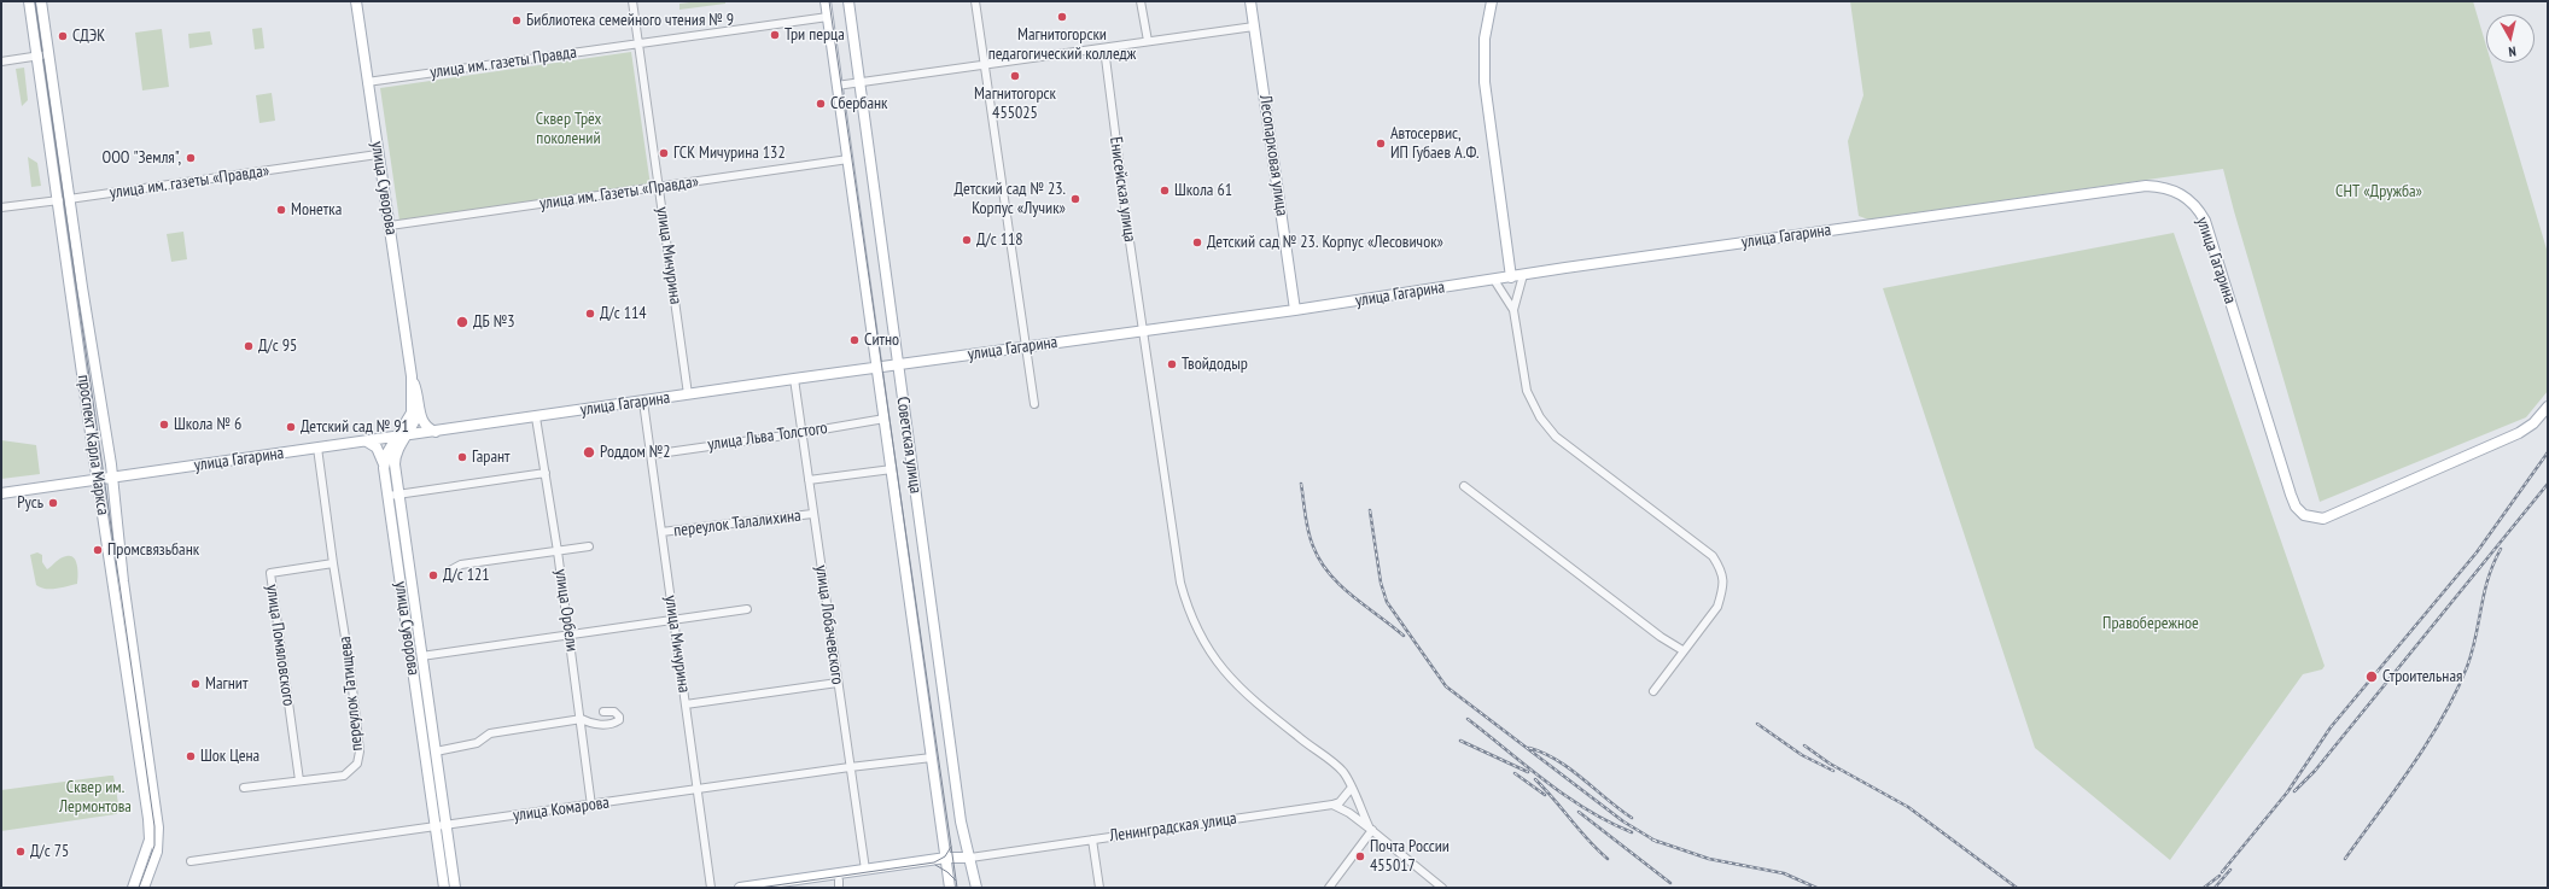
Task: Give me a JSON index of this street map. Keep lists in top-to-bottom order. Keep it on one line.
{"streets":{"main road":["Лесопарковая улица","улица Суворова","улица Гагарина","проспект Карла Маркса","Советская улица","Ленинградская улица"],"street":["улица им. газеты Правда","улица им. газеты «Правда»","Енисейская улица","улица им. Газеты «Правда»","улица Мичурина","улица Льва Толстого","переулок Талалихина","улица Орбели","улица Лобачевского","улица Помяловского","переулок Татищева","улица Комарова"]},"crossings":[["улица им. газеты Правда","улица Суворова"],["улица им. газеты Правда","улица Мичурина"],["Лесопарковая улица","улица Гагарина"],["улица им. газеты «Правда»","улица Суворова"],["улица им. газеты «Правда»","проспект Карла Маркса"],["улица Суворова","улица им. Газеты «Правда»"],["улица Суворова","улица Гагарина"],["улица Суворова","улица Комарова"],["Енисейская улица","улица Гагарина"],["улица им. Газеты «Правда»","улица Мичурина"],["улица им. Газеты «Правда»","Советская улица"],["улица Гагарина","улица Мичурина"],["улица Гагарина","проспект Карла Маркса"],["улица Гагарина","Советская улица"],["улица Гагарина","улица Орбели"],["улица Гагарина","улица Лобачевского"],["улица Мичурина","улица Льва Толстого"],["улица Мичурина","переулок Талалихина"],["улица Мичурина","улица Комарова"],["улица Льва Толстого","Советская улица"],["улица Льва Толстого","улица Лобачевского"],["Советская улица","улица Комарова"],["Советская улица","Ленинградская улица"],["переулок Талалихина","улица Лобачевского"],["улица Орбели","улица Комарова"],["улица Лобачевского","улица Комарова"],["улица Лобачевского","Ленинградская улица"],["улица Помяловского","переулок Татищева"]],"parks":["Сквер Трёх поколений","СНТ «Дружба»","Правобережное","Сквер им. Лермонтова"],"places":["Магнитогорски педагогический колледж","Библиотека семейного чтения № 9","Три перца","СДЭК","Магнитогорск 455025","Сбербанк","Автосервис, ИП Губаев А.Ф.","ГСК Мичурина 132","ООО \"Земля\",","Школа 61","Детский сад № 23. Корпус «Лучик»","Монетка","Д/с 118","Детский сад № 23. Корпус «Лесовичок»","Д/с 114","ДБ №3","Ситно","Д/с 95","Твойдодыр","Школа № 6","Детский сад № 91","Роддом №2","Гарант","Русь","Промсвязьбанк","Д/с 121","Строительная","Магнит","Шок Цена","Д/с 75","Почта России 455017"],"north":"bottom"}
